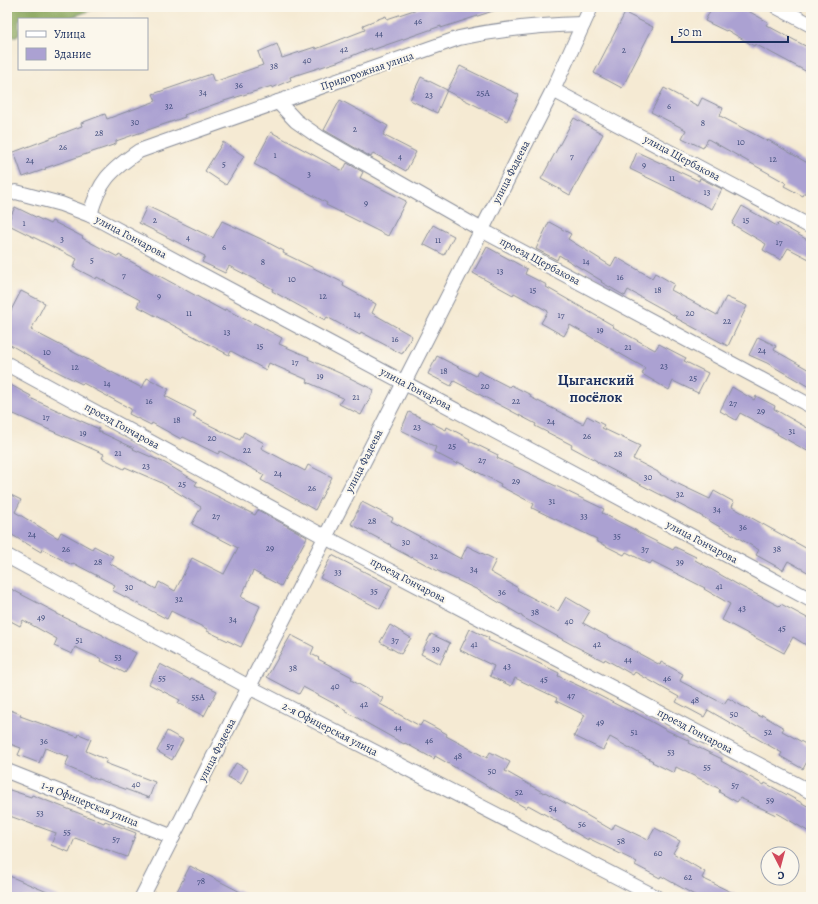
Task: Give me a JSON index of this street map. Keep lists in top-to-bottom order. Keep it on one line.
{"streets":{"street":["Придорожная улица","улица Щербакова","улица Фадеева","улица Гончарова","проезд Щербакова","проезд Гончарова","2-я Офицерская улица","1-я Офицерская улица"]},"crossings":[["Придорожная улица","улица Фадеева"],["Придорожная улица","улица Гончарова"],["Придорожная улица","проезд Щербакова"],["улица Щербакова","улица Фадеева"],["улица Фадеева","улица Гончарова"],["улица Фадеева","проезд Щербакова"],["улица Фадеева","проезд Гончарова"],["улица Фадеева","2-я Офицерская улица"],["улица Фадеева","1-я Офицерская улица"]],"districts":["Цыганский посёлок"],"house_numbers":["46","44","42","2","40","38","36","34","25А","23","32","6","30","8","2","28","10","26","1","4","7","12","24","5","9","3","11","13","9","2","15","1","4","3","11","17","6","5","14","8","13","7","16","10","15","18","9","12","11","20","14","17","22","19","13","16","15","21","24","10","17","23","12","18","19","25","14","20","21","16","22","27","29","17","18","24","23","31","19","26","20","25","22","21","28","27","23","24","30","29","25","26","32","31","34","27","33","28","36","24","35","30","29","26","37","38","32","28","39","34","33","41","30","35","36","32","43","38","49","34","40","45","51","37","41","42","39","53","44","43","38","55","46","45","40","47","55А","48","42","50","49","44","51","52","46","36","57","53","48","55","50","40","57","52","59","54","53","56","55","57","58","60","62","78"],"legend":["Улица","Здание"],"scale_bar":"50 m","north":"bottom"}
